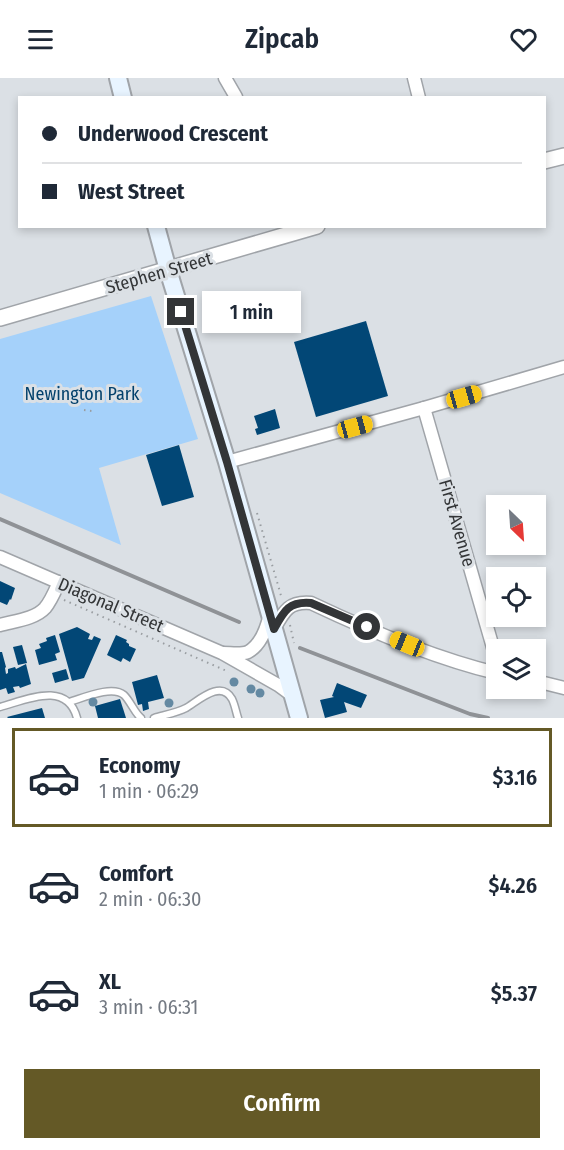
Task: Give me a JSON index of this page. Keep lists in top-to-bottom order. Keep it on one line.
{"streets":{"street":["Stephen Street","First Avenue","Diagonal Street"]},"parks":["Newington Park"],"north":"bottom right","page":{"header":"Zipcab","banner":["Underwood Crescent","West Street"],"bubble":"1 min","list":[{"name":"Economy","note":"1 min · 06:29","value":"$3.16"},{"name":"Comfort","note":"2 min · 06:30","value":"$4.26"},{"name":"XL","note":"3 min · 06:31","value":"$5.37"}],"buttons":"Confirm"}}
